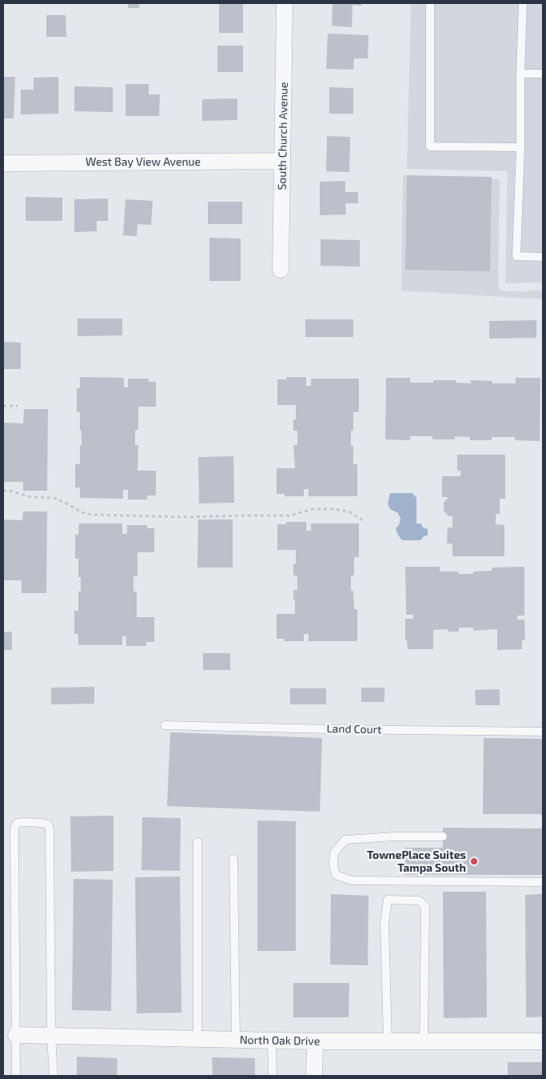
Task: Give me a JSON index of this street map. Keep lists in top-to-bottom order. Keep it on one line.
{"streets":{"street":["South Church Avenue","West Bay View Avenue","North Oak Drive"],"lane":["Land Court"]},"crossings":[["South Church Avenue","West Bay View Avenue"]],"places":["TownePlace Suites Tampa South"]}
